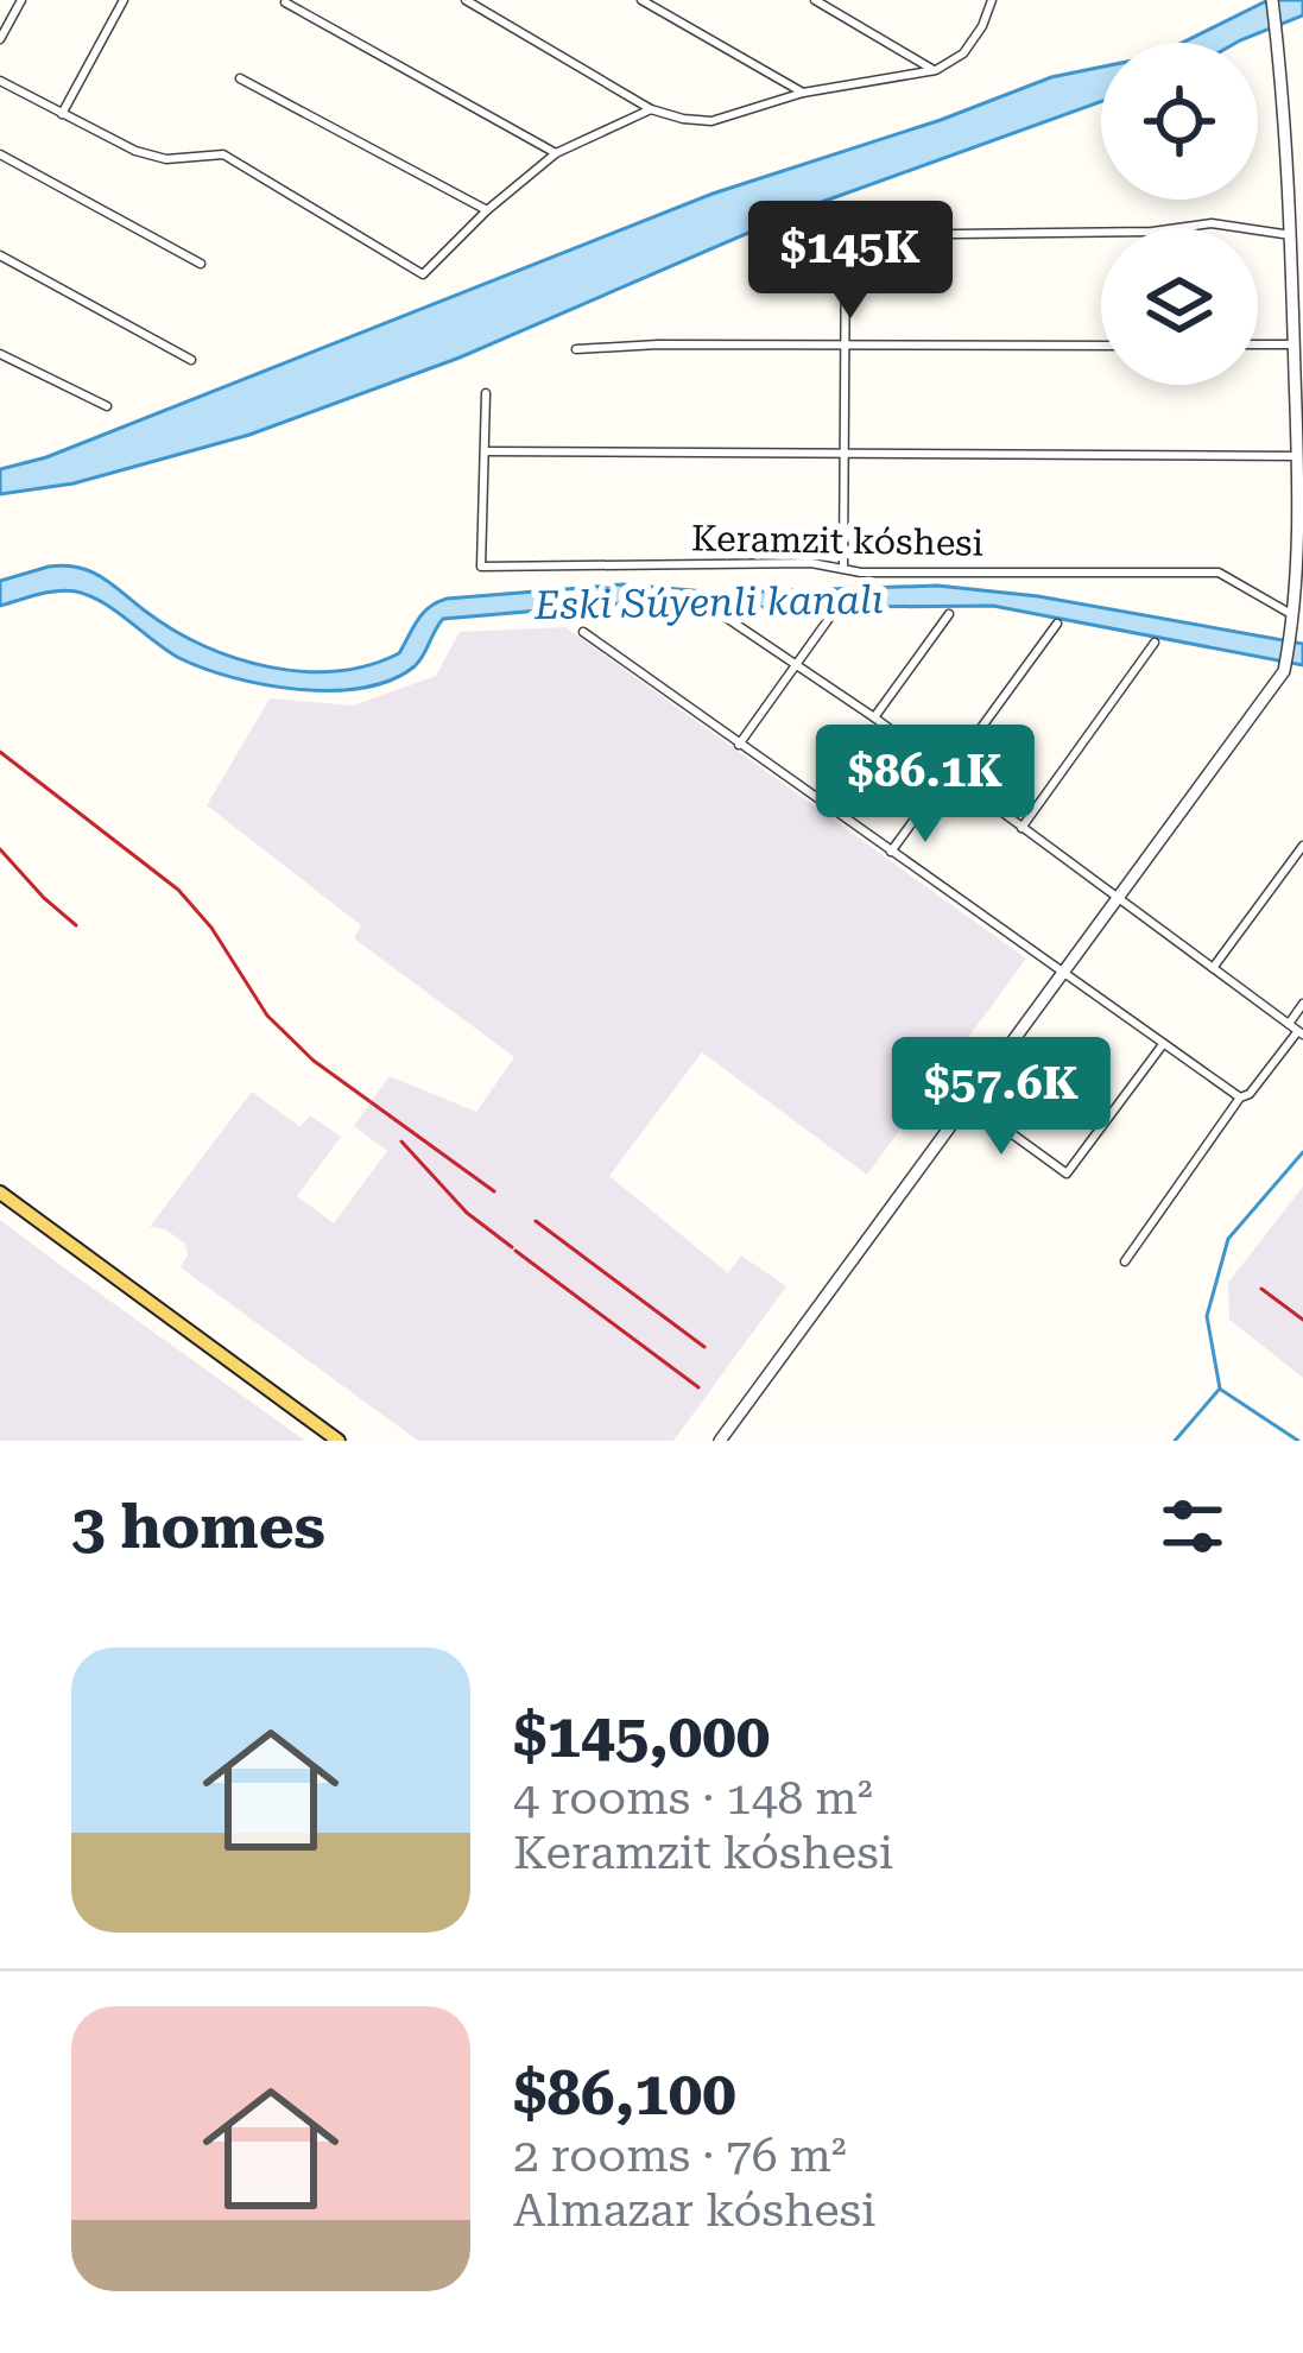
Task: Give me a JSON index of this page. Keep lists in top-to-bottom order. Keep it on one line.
{"streets":{"street":["Keramzit kóshesi"]},"water":["Eski Súyenli kanalı"],"page":{"price":["$145K","$86.1K","$57.6K"],"heading":"3 homes","list":[{"name":"$145,000","note":"4 rooms · 148 m² · Keramzit kóshesi"},{"name":"$86,100","note":"2 rooms · 76 m² · Almazar kóshesi"}]}}
